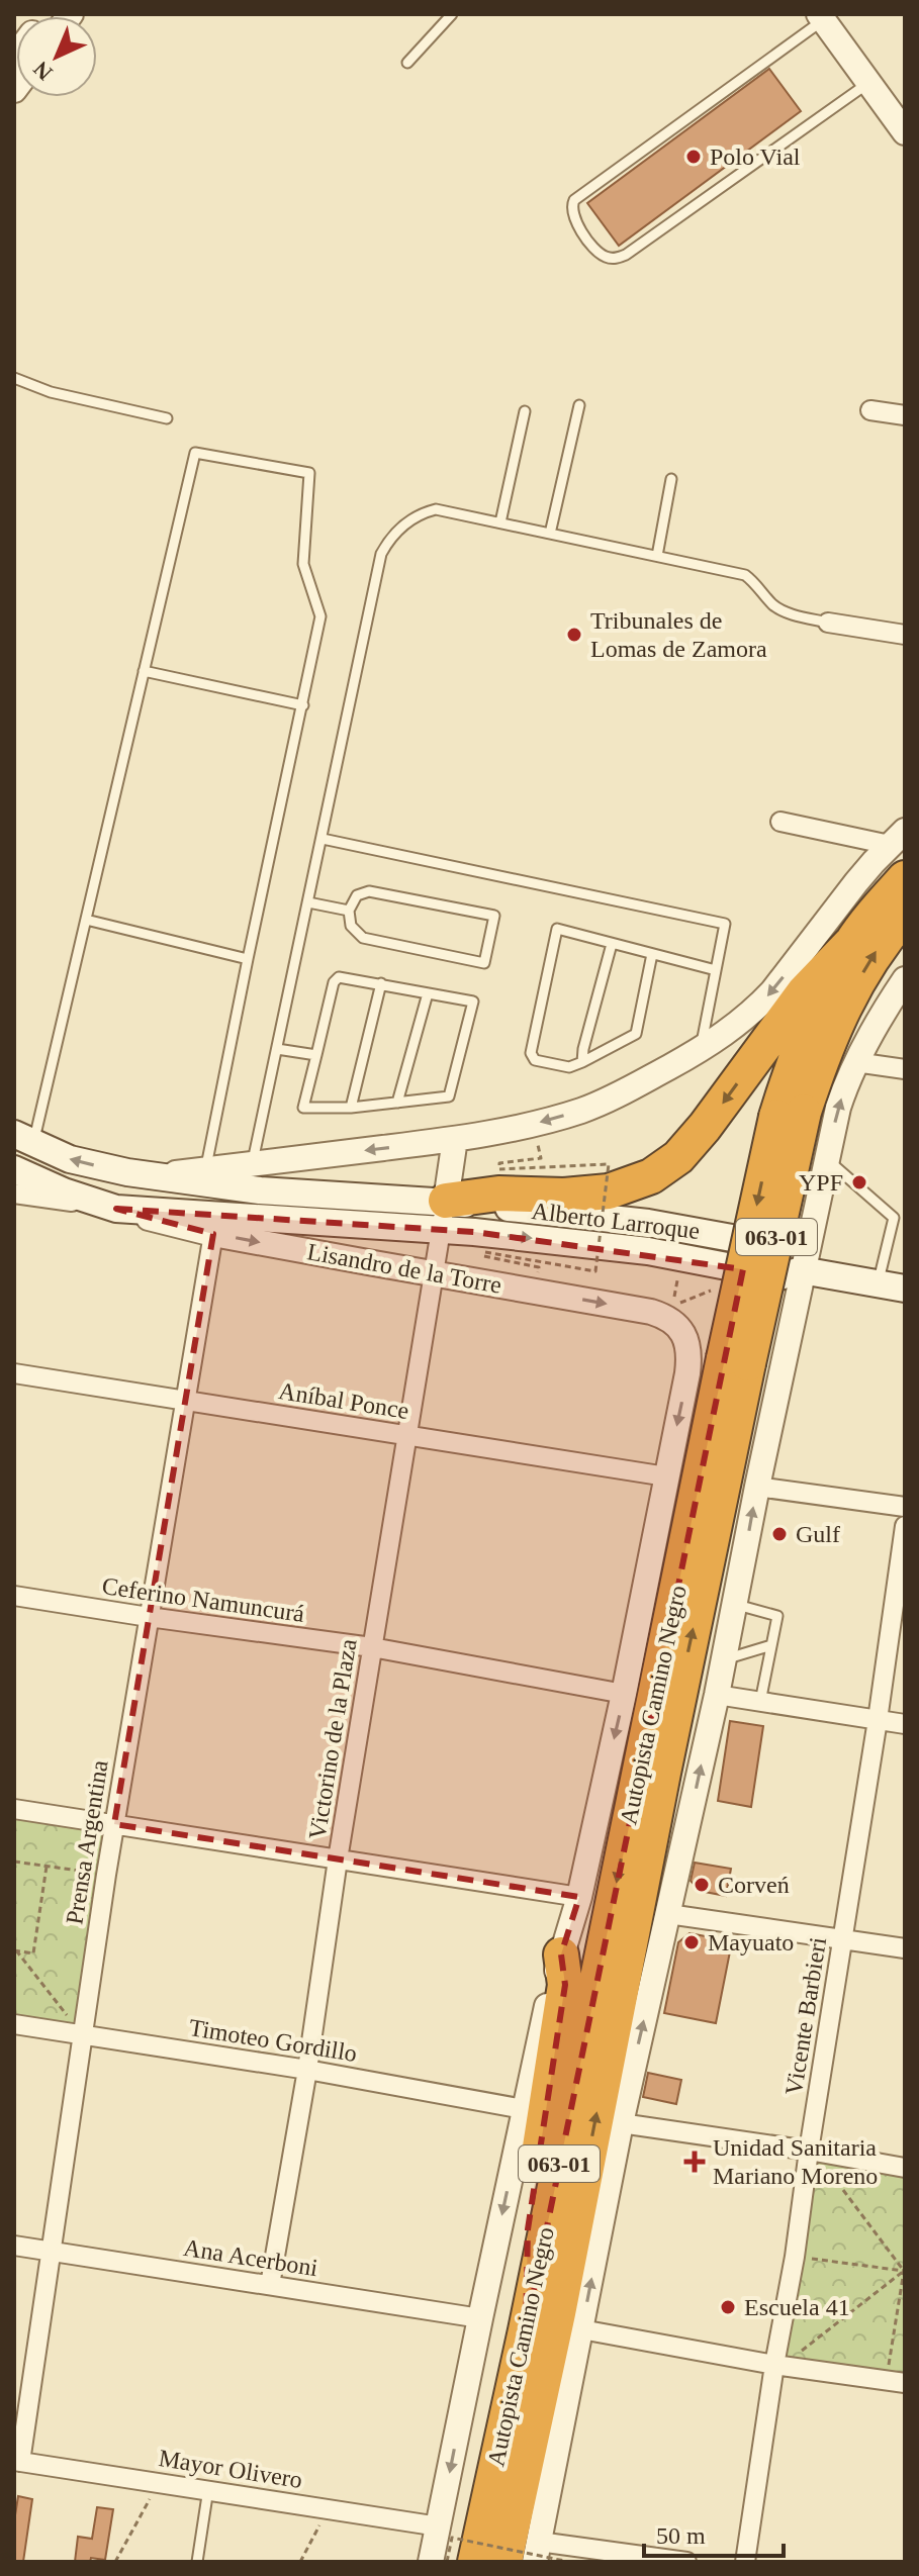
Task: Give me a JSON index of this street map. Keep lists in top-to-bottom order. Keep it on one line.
{"streets":{"highway":["063-01","Autopista Camino Negro"],"main road":["Alberto Larroque"],"street":["Lisandro de la Torre","Aníbal Ponce","Ceferino Namuncurá","Victorino de la Plaza","Prensa Argentina","Vicente Barbieri","Timoteo Gordillo","Ana Acerboni","Mayor Olivero"]},"crossings":[["Alberto Larroque","Lisandro de la Torre"],["Alberto Larroque","Victorino de la Plaza"],["Lisandro de la Torre","Aníbal Ponce"],["Lisandro de la Torre","Victorino de la Plaza"],["Lisandro de la Torre","Prensa Argentina"],["Aníbal Ponce","Victorino de la Plaza"],["Aníbal Ponce","Prensa Argentina"],["Ceferino Namuncurá","Victorino de la Plaza"],["Ceferino Namuncurá","Prensa Argentina"],["Victorino de la Plaza","Timoteo Gordillo"],["Victorino de la Plaza","Ana Acerboni"],["Prensa Argentina","Timoteo Gordillo"],["Prensa Argentina","Ana Acerboni"],["Prensa Argentina","Mayor Olivero"]],"one_way":["Lisandro de la Torre"],"places":{"other":["Polo Vial","Tribunales de Lomas de Zamora","YPF","Gulf","Corveń","Mayuato","Escuela 41"],"health":["Unidad Sanitaria Mariano Moreno"]},"scale_bar":"50 m","north":"bottom left"}
